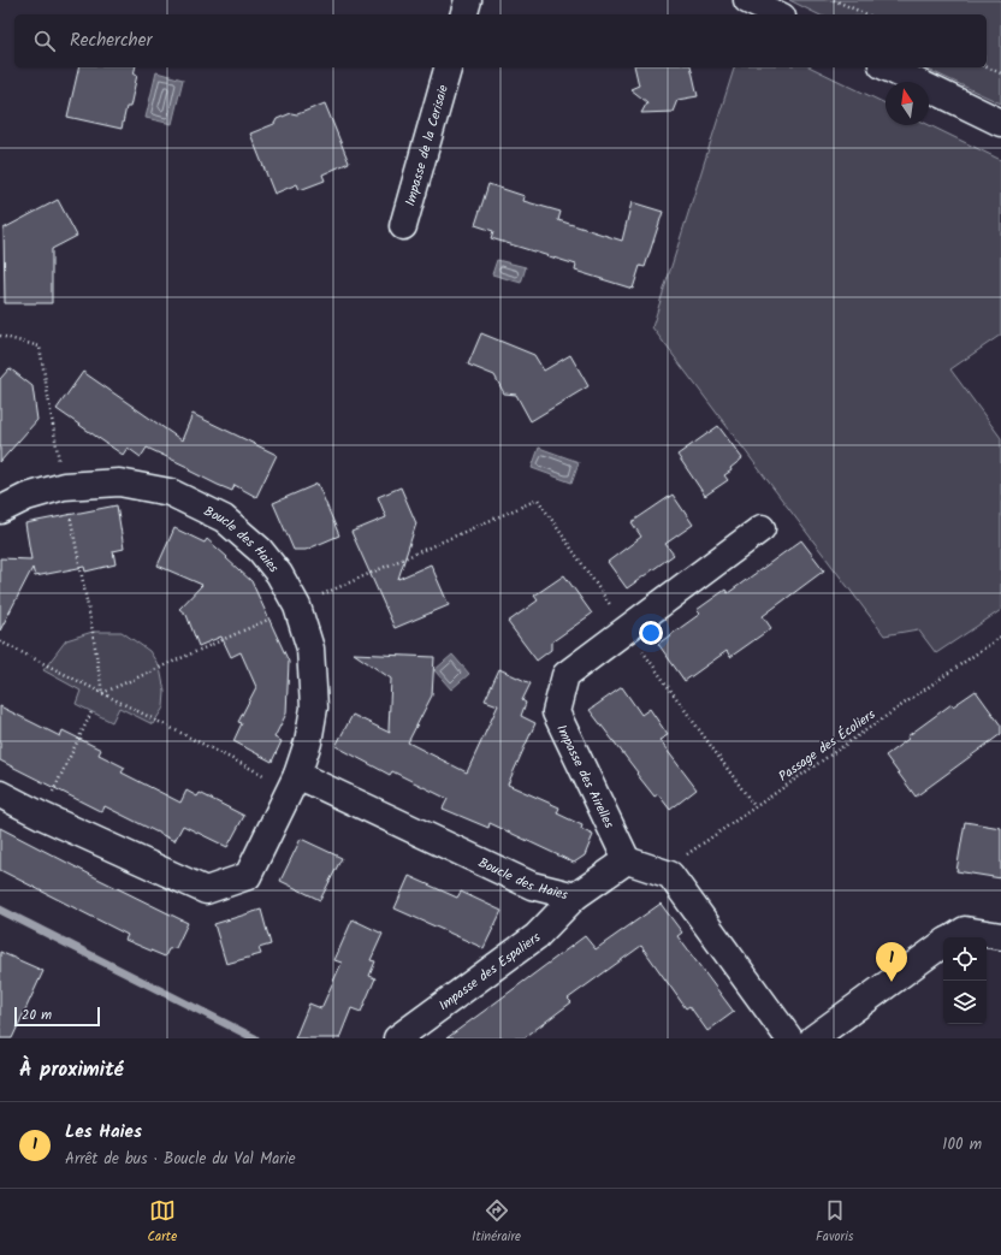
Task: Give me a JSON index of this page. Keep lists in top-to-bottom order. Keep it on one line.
{"streets":{"street":["Impasse de la Cerisaie","Boucle des Haies","Impasse des Airelles","Impasse des Espaliers"],"path":["Passage des Écoliers"]},"crossings":[["Boucle des Haies","Impasse des Airelles"],["Boucle des Haies","Impasse des Espaliers"]],"scale_bar":"20 m","north":"top","page":{"search":"Rechercher","pins":"1","scale":"20 m","heading":"À proximité","list":[{"mark":"1","name":"Les Haies","note":"Arrêt de bus · Boucle du Val Marie","value":"100 m"}],"nav":["Carte","Itinéraire","Favoris"]}}
